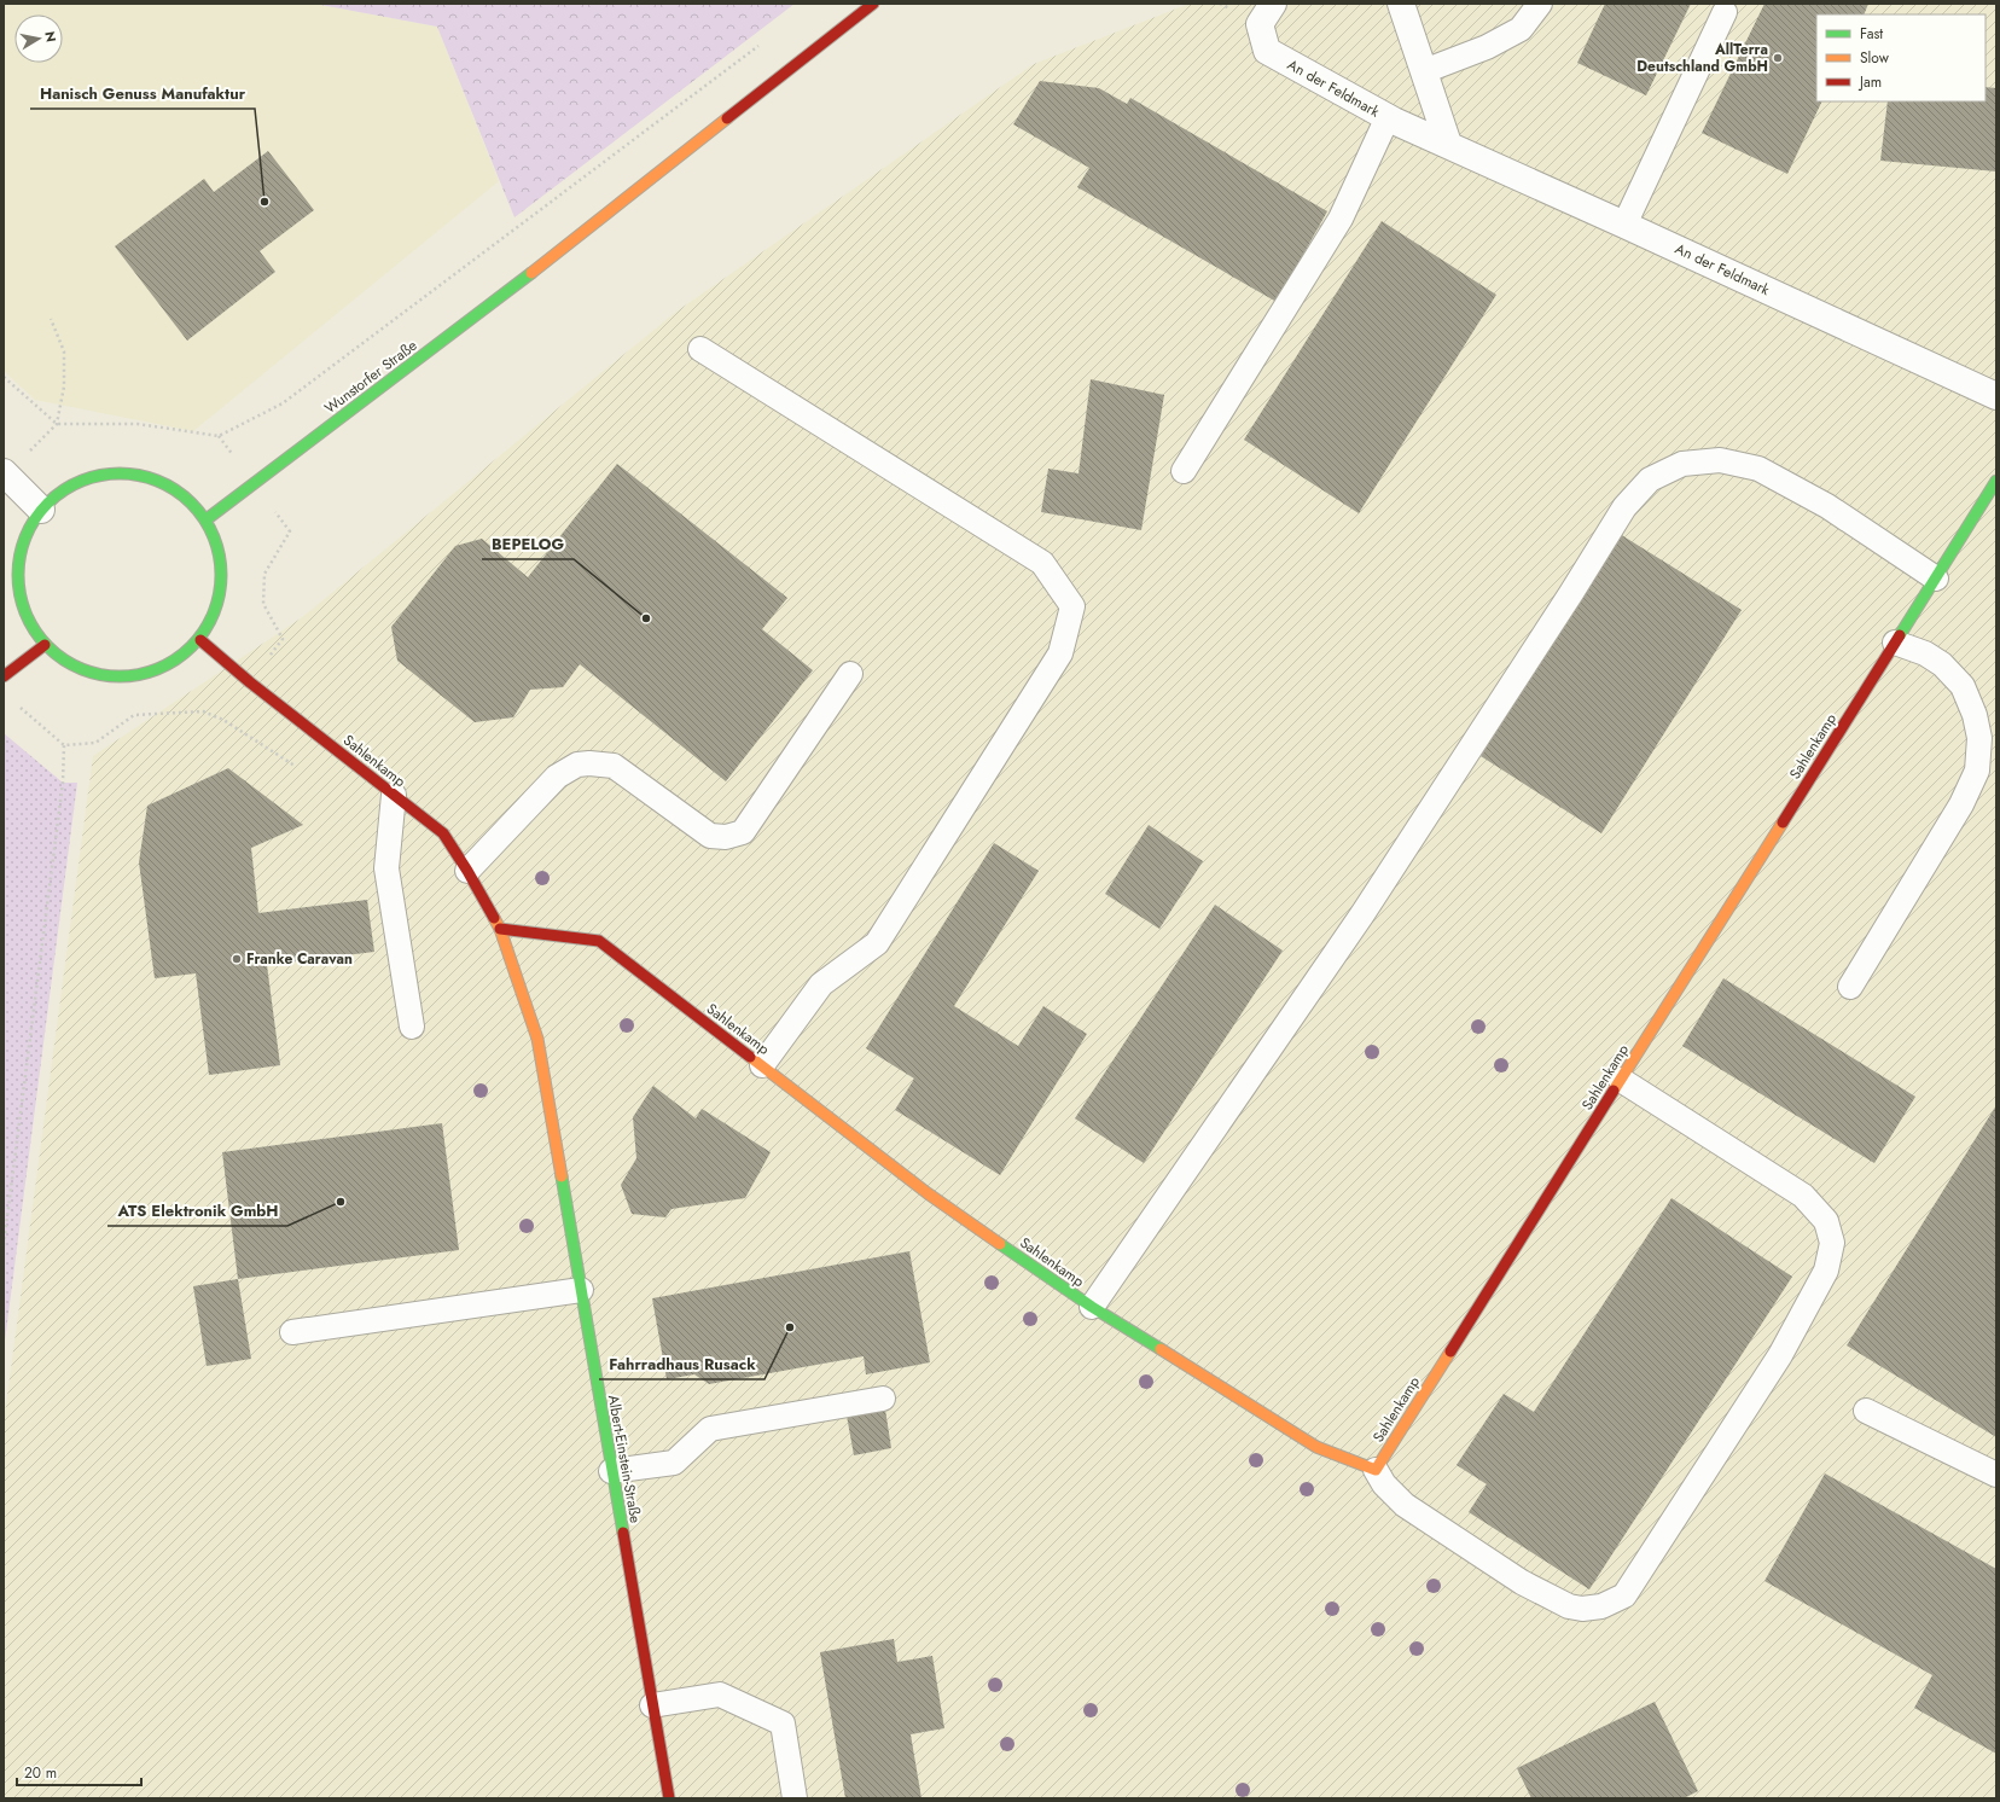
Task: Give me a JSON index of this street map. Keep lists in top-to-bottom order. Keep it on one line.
{"streets":{"street":["An der Feldmark","Wunstorfer Straße","Sahlenkamp","Albert-Einstein-Straße"]},"crossings":[["Sahlenkamp","Albert-Einstein-Straße"]],"places":["AllTerra Deutschland GmbH","Hanisch Genuss Manufaktur","BEPELOG","Franke Caravan","ATS Elektronik GmbH","Fahrradhaus Rusack"],"legend":["Fast","Slow","Jam"],"scale_bar":"20 m","north":"right"}
